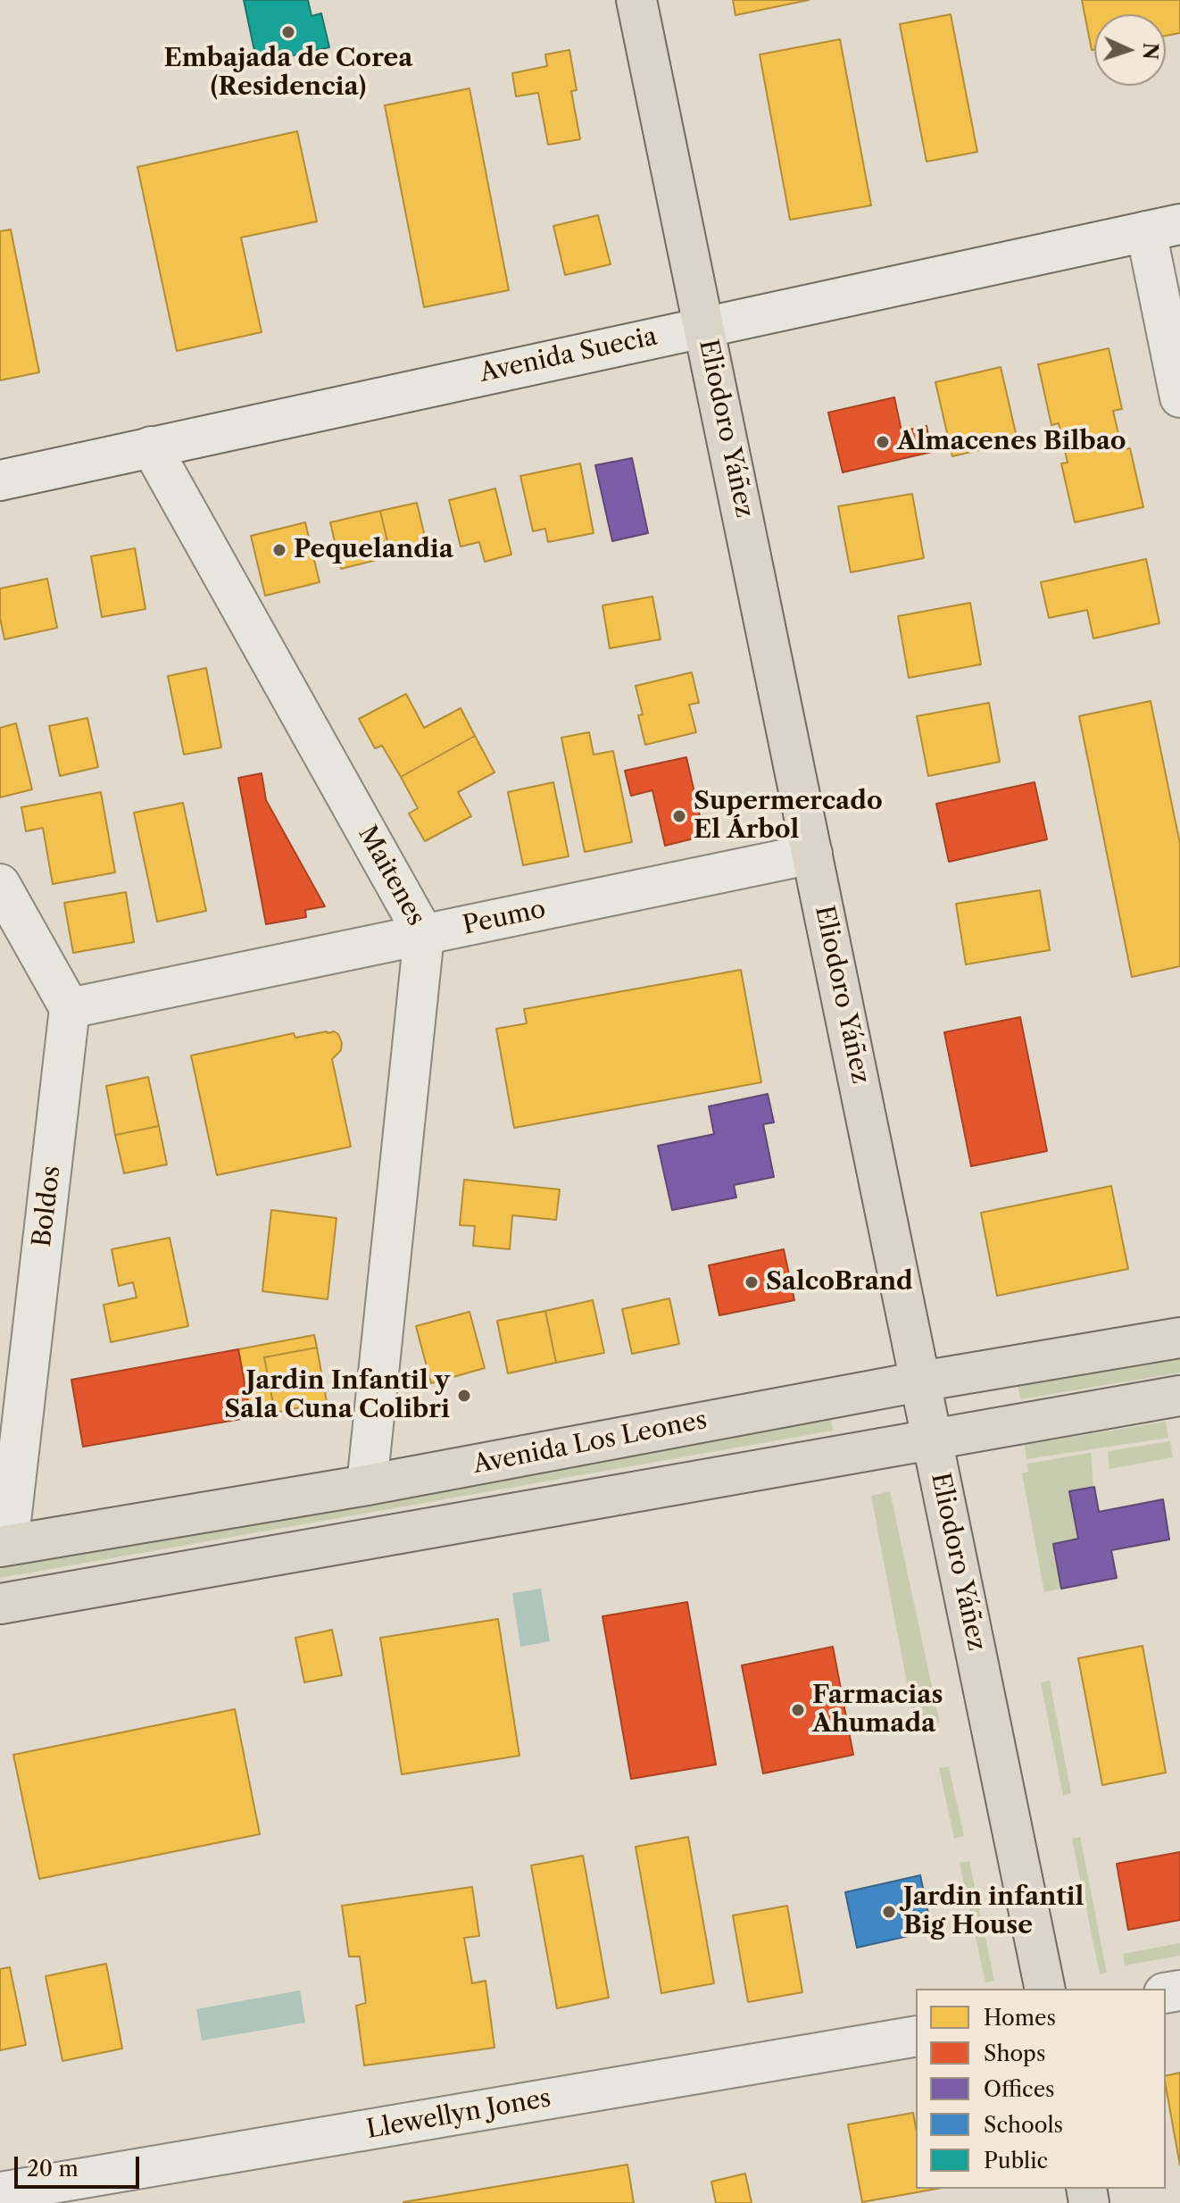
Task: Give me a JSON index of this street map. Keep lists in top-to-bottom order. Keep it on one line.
{"streets":{"main road":["Eliodoro Yáñez","Avenida Los Leones"],"street":["Avenida Suecia","Maitenes","Peumo","Boldos","Llewellyn Jones"]},"crossings":[["Avenida Suecia","Eliodoro Yáñez"],["Avenida Suecia","Maitenes"],["Eliodoro Yáñez","Peumo"],["Eliodoro Yáñez","Avenida Los Leones"],["Maitenes","Peumo"],["Maitenes","Avenida Los Leones"],["Peumo","Boldos"],["Boldos","Avenida Los Leones"]],"places":["Embajada de Corea (Residencia)","Almacenes Bilbao","Pequelandia","Supermercado El Árbol","SalcoBrand","Jardin Infantil y Sala Cuna Colibri","Farmacias Ahumada","Jardin infantil Big House"],"legend":["Homes","Shops","Offices","Schools","Public"],"scale_bar":"20 m","north":"right"}
